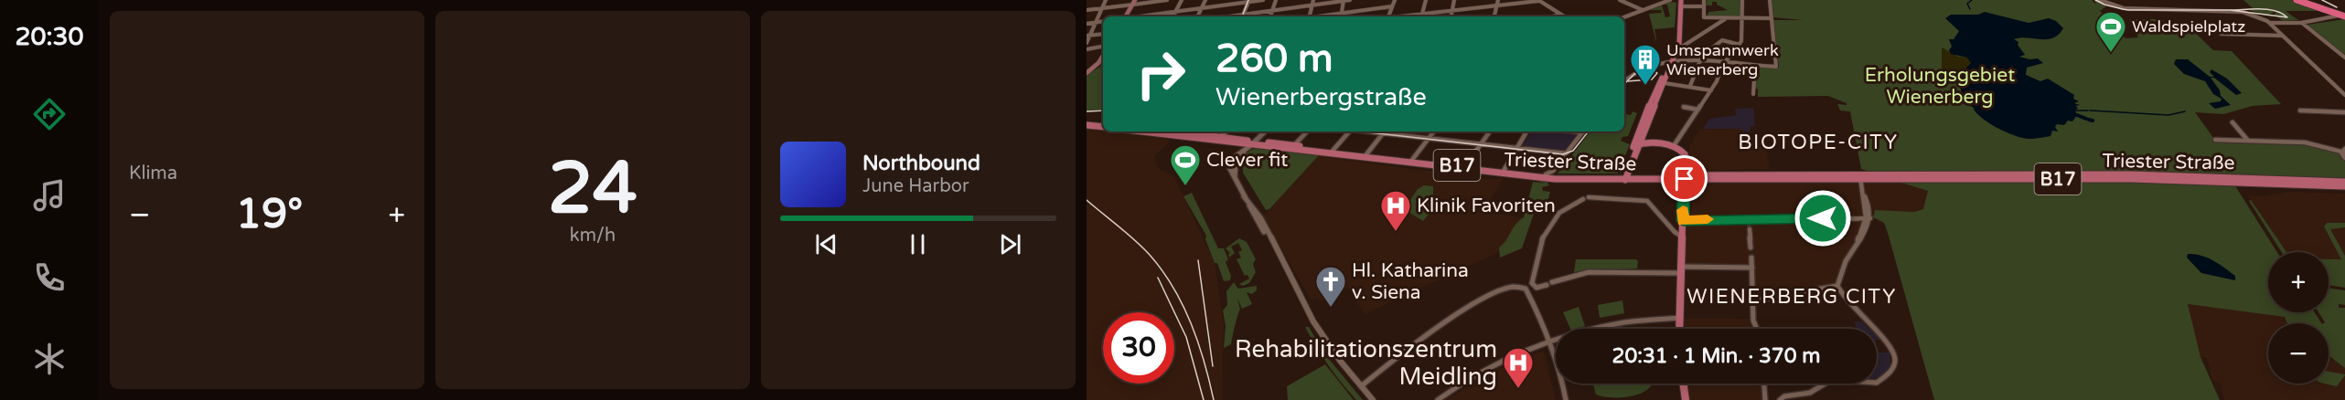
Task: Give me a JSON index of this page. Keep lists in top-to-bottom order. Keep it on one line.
{"streets":{"main road":["Triester Straße","B17"]},"districts":["BIOTOPE-CITY","WIENERBERG CITY"],"parks":["Erholungsgebiet Wienerberg"],"places":{"sports":["Waldspielplatz","Clever fit"],"building":["Umspannwerk Wienerberg"],"hospital":["Klinik Favoriten","Rehabilitationszentrum Meidling"],"church":["Hl. Katharina v. Siena"]},"page":{"tabs":"20:30","tile":["Klima",["24","km/h"]],"turn":["260 m","Wienerbergstraße"],"song":["Northbound","June Harbor"],"heat":["−","19°","+"],"map_buttons":["+","−"],"limit":"30","trip":"20:31 · 1 Min. · 370 m"}}
